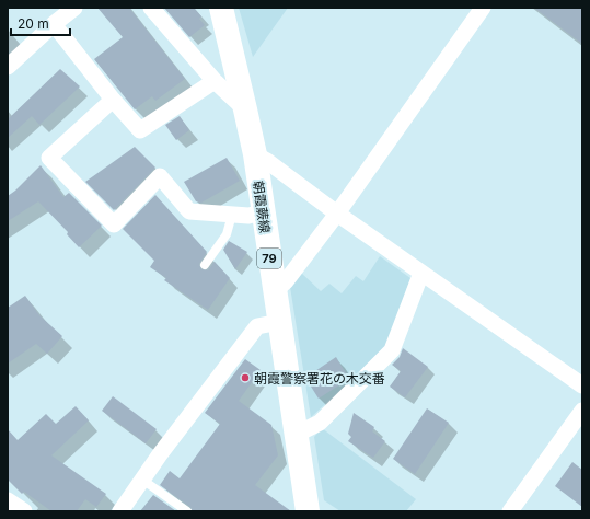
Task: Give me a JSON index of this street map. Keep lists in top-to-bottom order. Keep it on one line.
{"streets":{"main road":["朝霞蕨線","79"]},"places":["朝霞警察署花の木交番"],"scale_bar":"20 m"}
